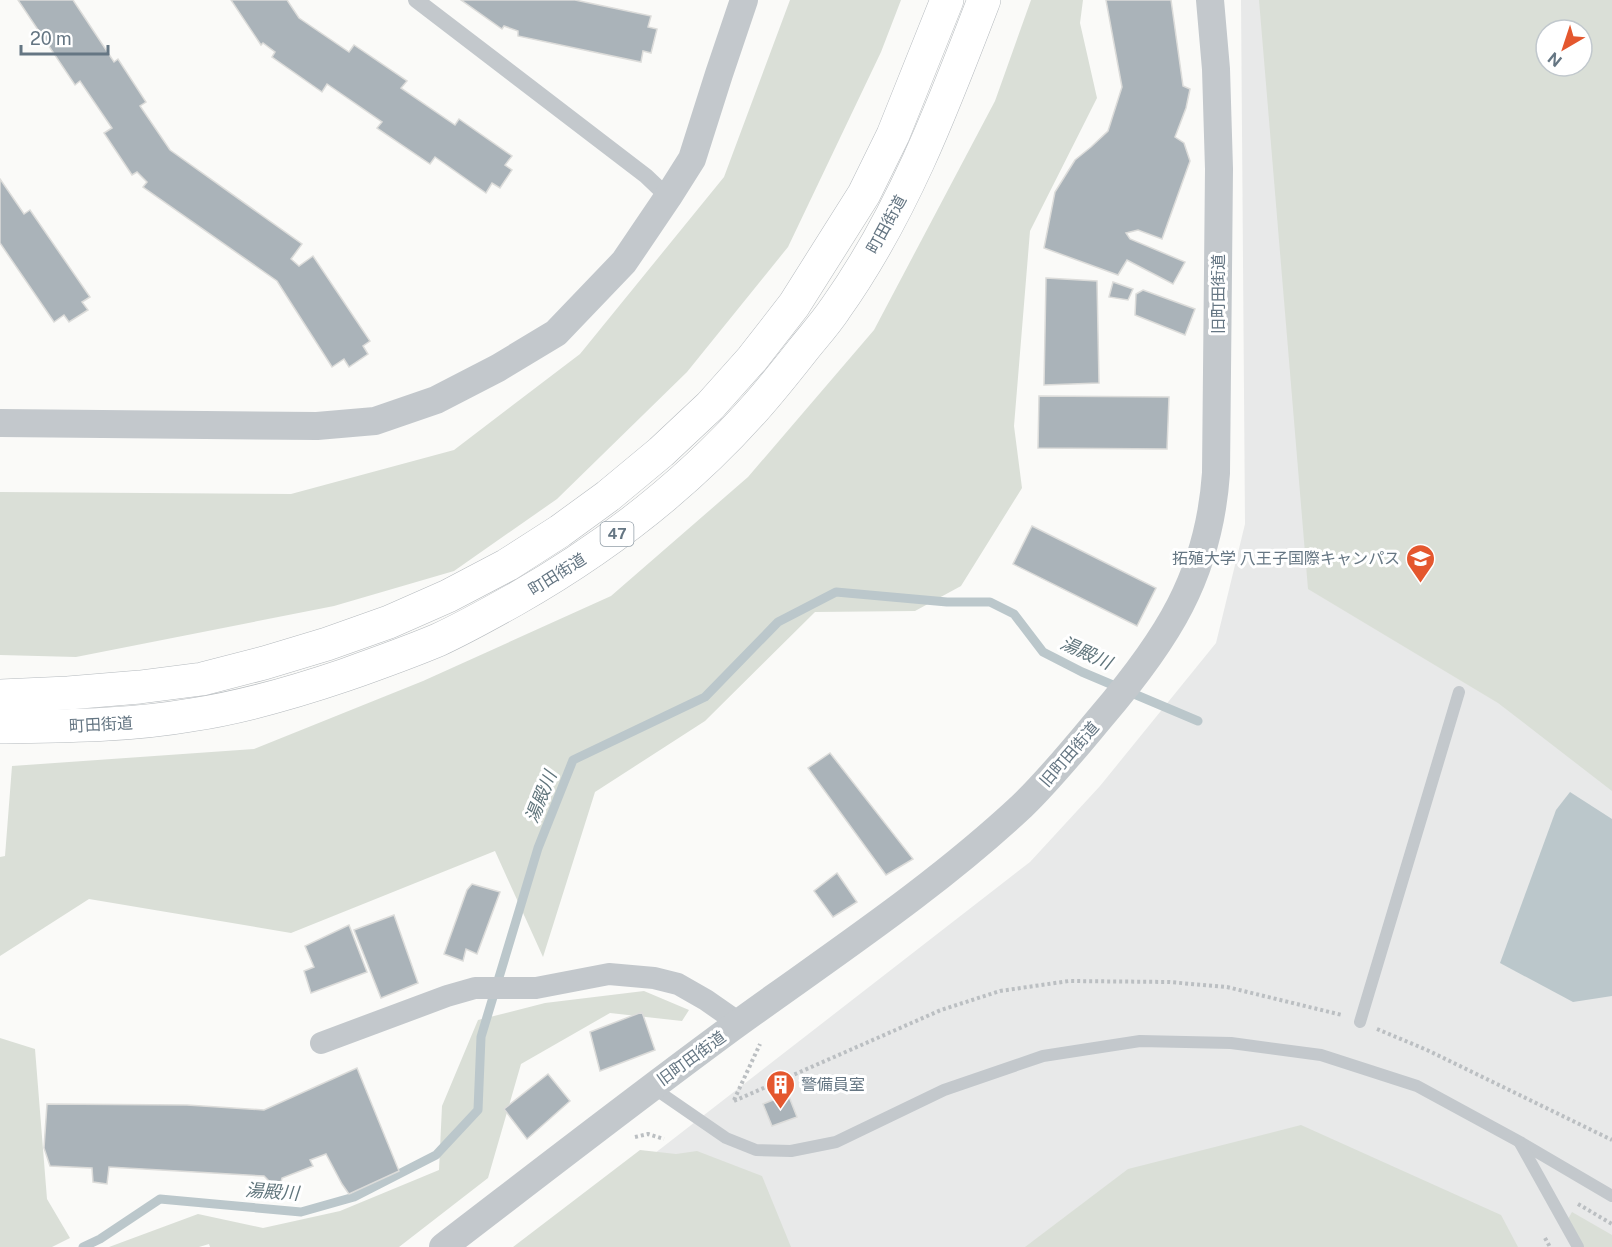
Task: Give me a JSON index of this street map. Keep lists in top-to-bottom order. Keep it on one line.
{"streets":{"main road":["町田街道","47"],"street":["旧町田街道"]},"water":["湯殿川"],"places":{"school or university":["拓殖大学 八王子国際キャンパス"],"building":["警備員室"]},"scale_bar":"20 m","north":"bottom left"}
